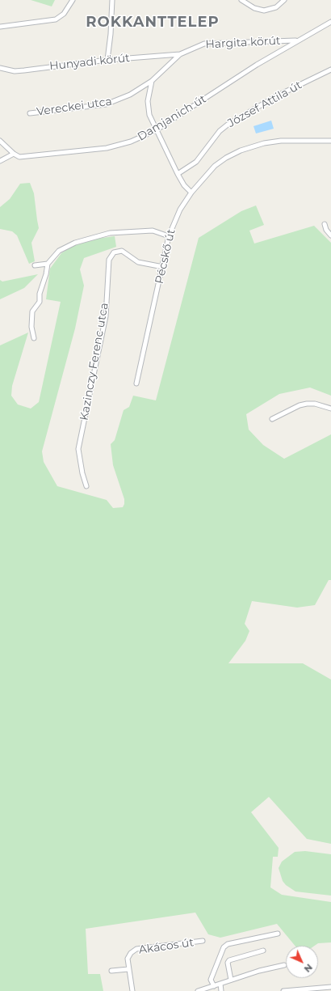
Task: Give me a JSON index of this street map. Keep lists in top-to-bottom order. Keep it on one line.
{"streets":{"street":["Hargita körút","Hunyadi körút","József Attila út","Vereckei utca","Damjanich út","Pécskő út","Kazinczy Ferenc utca","Akácos út"]},"crossings":[["Hargita körút","Hunyadi körút"],["Hargita körút","Vereckei utca"],["Hargita körút","Damjanich út"],["Pécskő út","Kazinczy Ferenc utca"]],"districts":["ROKKANTTELEP"],"north":"bottom right"}
